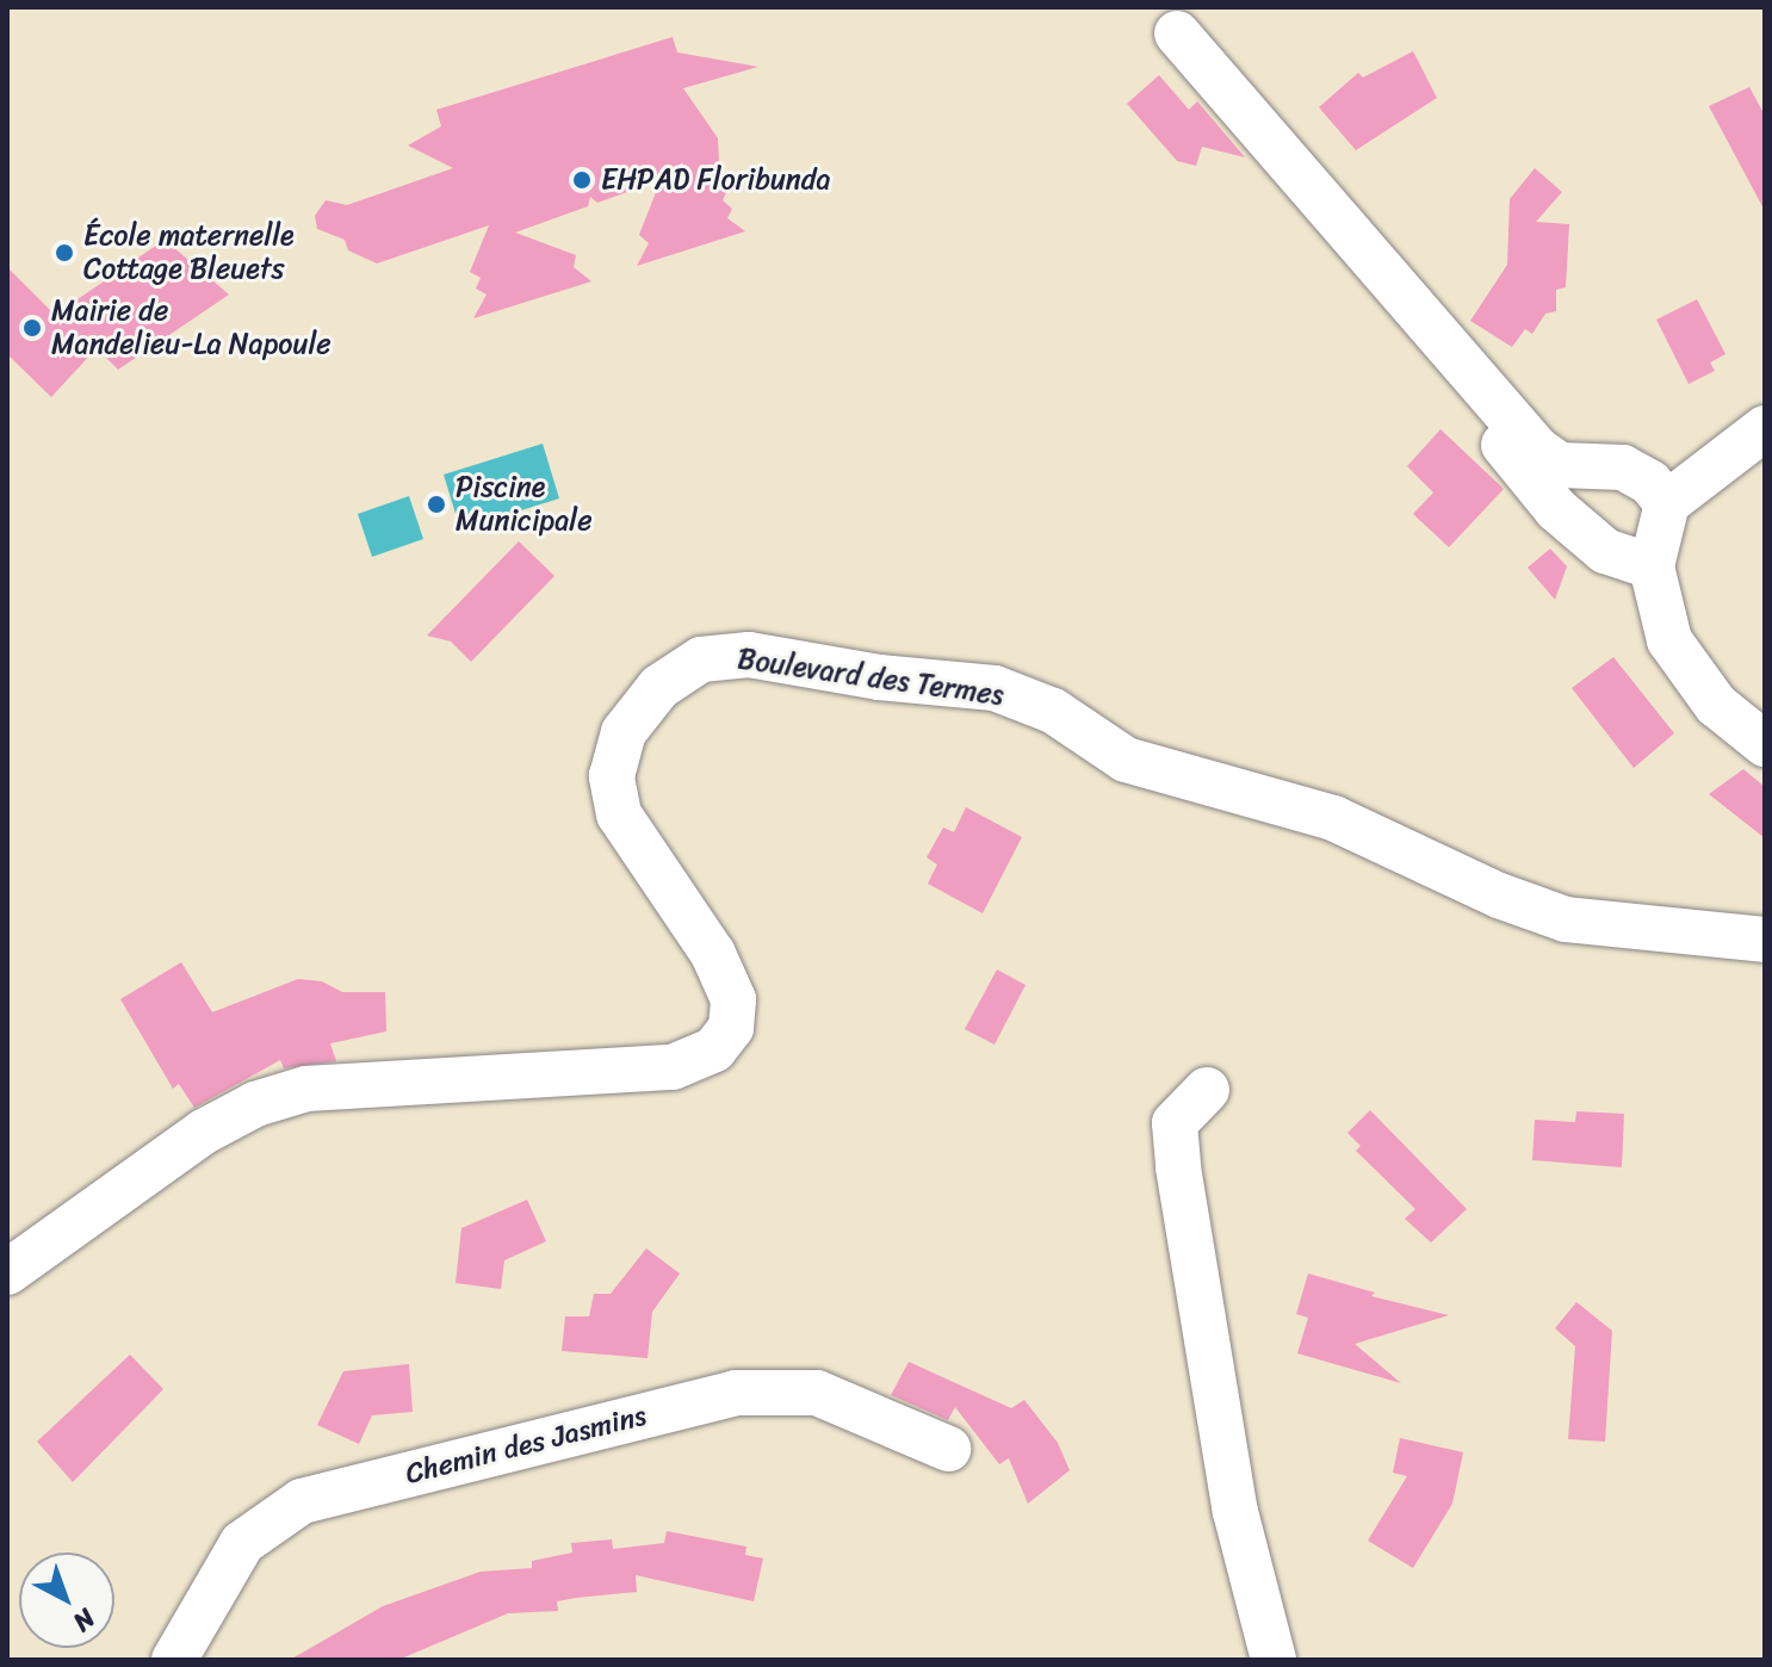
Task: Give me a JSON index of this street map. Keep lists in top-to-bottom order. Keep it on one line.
{"streets":{"street":["Boulevard des Termes","Chemin des Jasmins"]},"places":["EHPAD Floribunda","École maternelle Cottage Bleuets","Mairie de Mandelieu-La Napoule","Piscine Municipale"],"north":"bottom right"}
